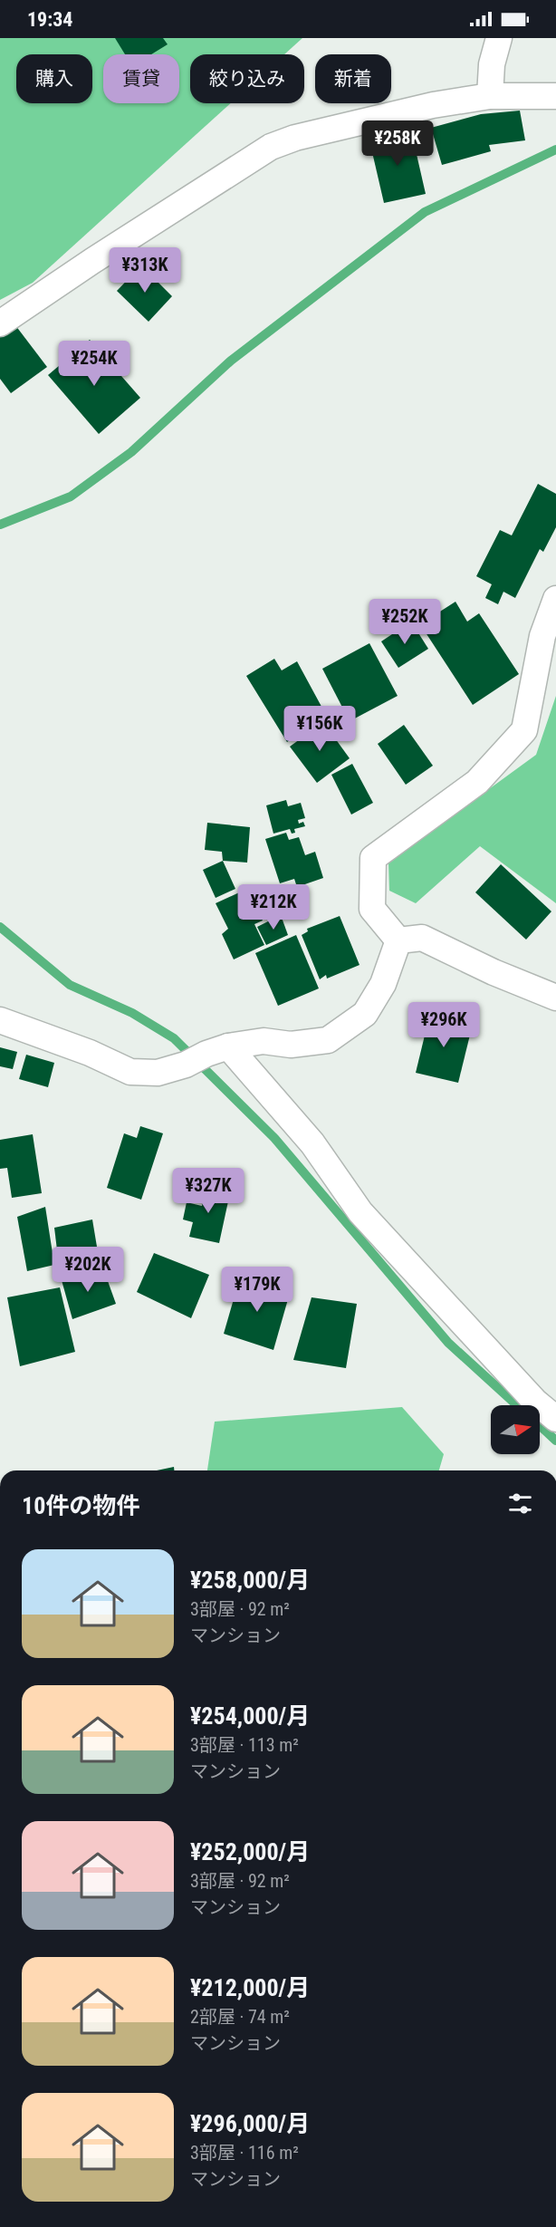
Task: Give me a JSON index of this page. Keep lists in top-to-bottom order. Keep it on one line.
{"north":"right","page":{"status":"19:34","chip":["購入","賃貸","絞り込み","新着"],"price":["¥258K","¥313K","¥254K","¥252K","¥156K","¥212K","¥296K","¥327K","¥202K","¥179K"],"heading":"10件の物件","list":[{"name":"¥258,000/月","note":"3部屋 · 92 m² · マンション"},{"name":"¥254,000/月","note":"3部屋 · 113 m² · マンション"},{"name":"¥252,000/月","note":"3部屋 · 92 m² · マンション"},{"name":"¥212,000/月","note":"2部屋 · 74 m² · マンション"},{"name":"¥296,000/月","note":"3部屋 · 116 m² · マンション"}]}}
